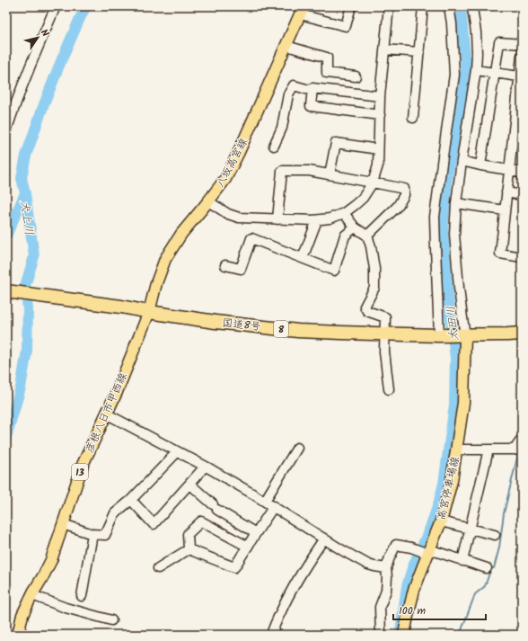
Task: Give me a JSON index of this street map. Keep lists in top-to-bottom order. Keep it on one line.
{"streets":{"highway":["国道8号","8"],"main road":["八坂高宮線","彦根八日市甲西線","13","高宮停車場線"]},"crossings":[["八坂高宮線","国道8号"],["八坂高宮線","彦根八日市甲西線"],["国道8号","彦根八日市甲西線"],["国道8号","高宮停車場線"]],"water":["犬上川","太田川"],"scale_bar":"100 m","north":"top right"}
